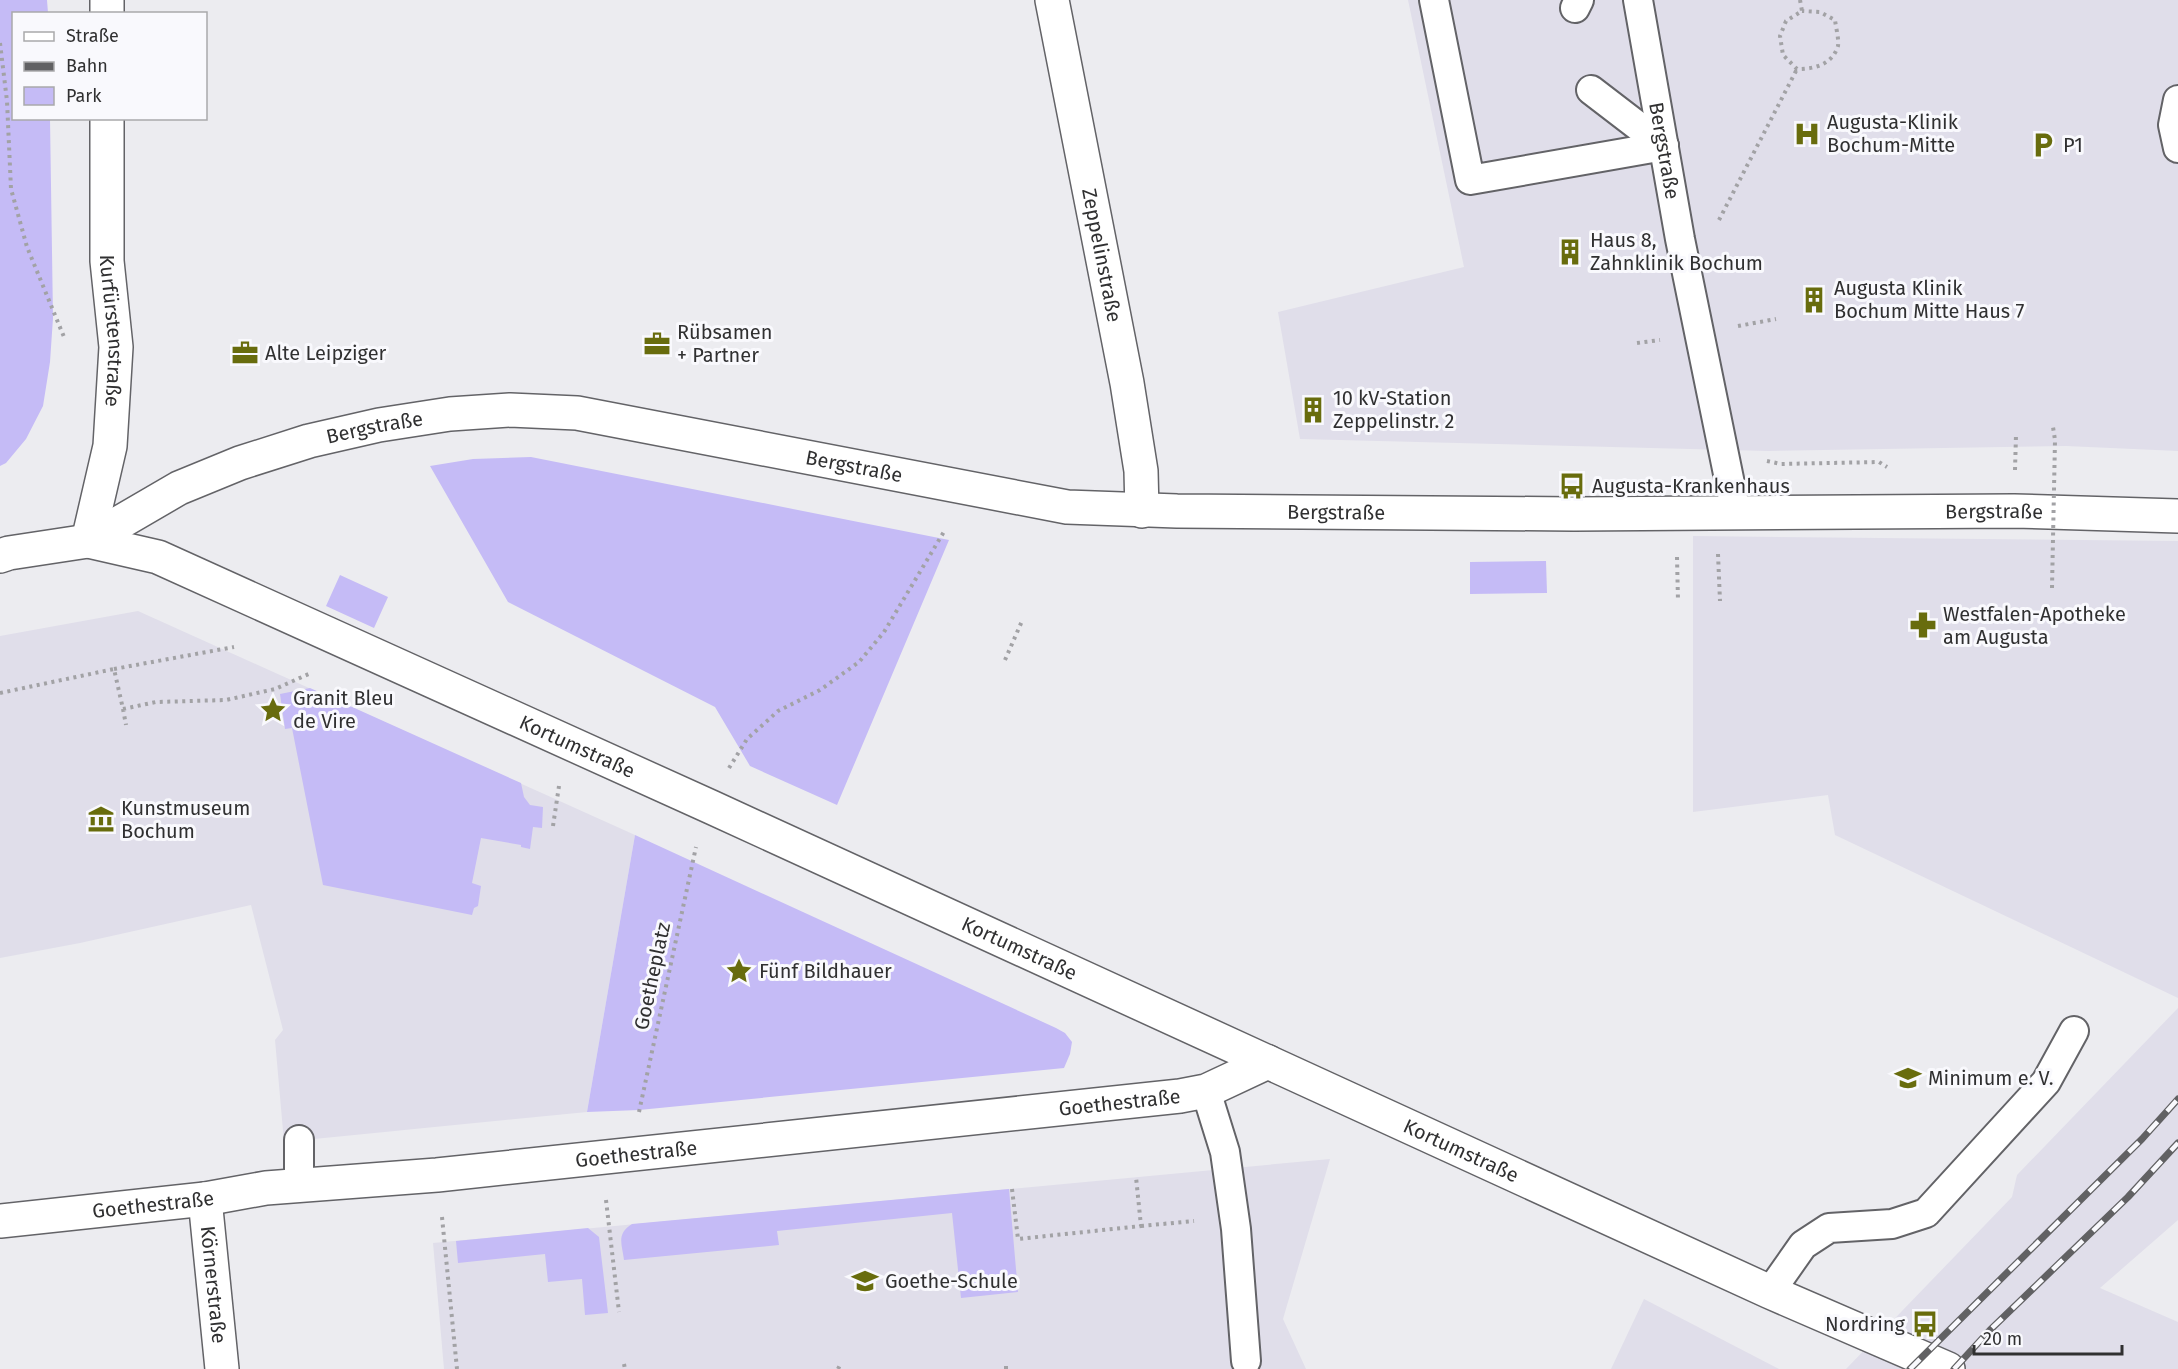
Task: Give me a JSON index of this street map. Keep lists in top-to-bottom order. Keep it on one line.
{"streets":{"street":["Bergstraße","Zeppelinstraße","Kurfürstenstraße","Kortumstraße","Goethestraße","Körnerstraße"],"path":["Goetheplatz"]},"crossings":[["Bergstraße","Zeppelinstraße"],["Bergstraße","Kurfürstenstraße"],["Bergstraße","Kortumstraße"],["Kurfürstenstraße","Kortumstraße"],["Kortumstraße","Goetheplatz"],["Kortumstraße","Goethestraße"],["Goetheplatz","Goethestraße"],["Goethestraße","Körnerstraße"]],"places":{"hospital":["Augusta-Klinik Bochum-Mitte"],"parking":["P1"],"building":["Haus 8, Zahnklinik Bochum","Augusta Klinik Bochum Mitte Haus 7","10 kV-Station Zeppelinstr. 2"],"office":["Rübsamen + Partner","Alte Leipziger"],"bus stop":["Augusta-Krankenhaus","Nordring"],"pharmacy":["Westfalen-Apotheke am Augusta"],"place":["Granit Bleu de Vire","Fünf Bildhauer"],"museum":["Kunstmuseum Bochum"],"school or university":["Minimum e. V.","Goethe-Schule"]},"legend":["Straße","Bahn","Park"],"scale_bar":"20 m"}
